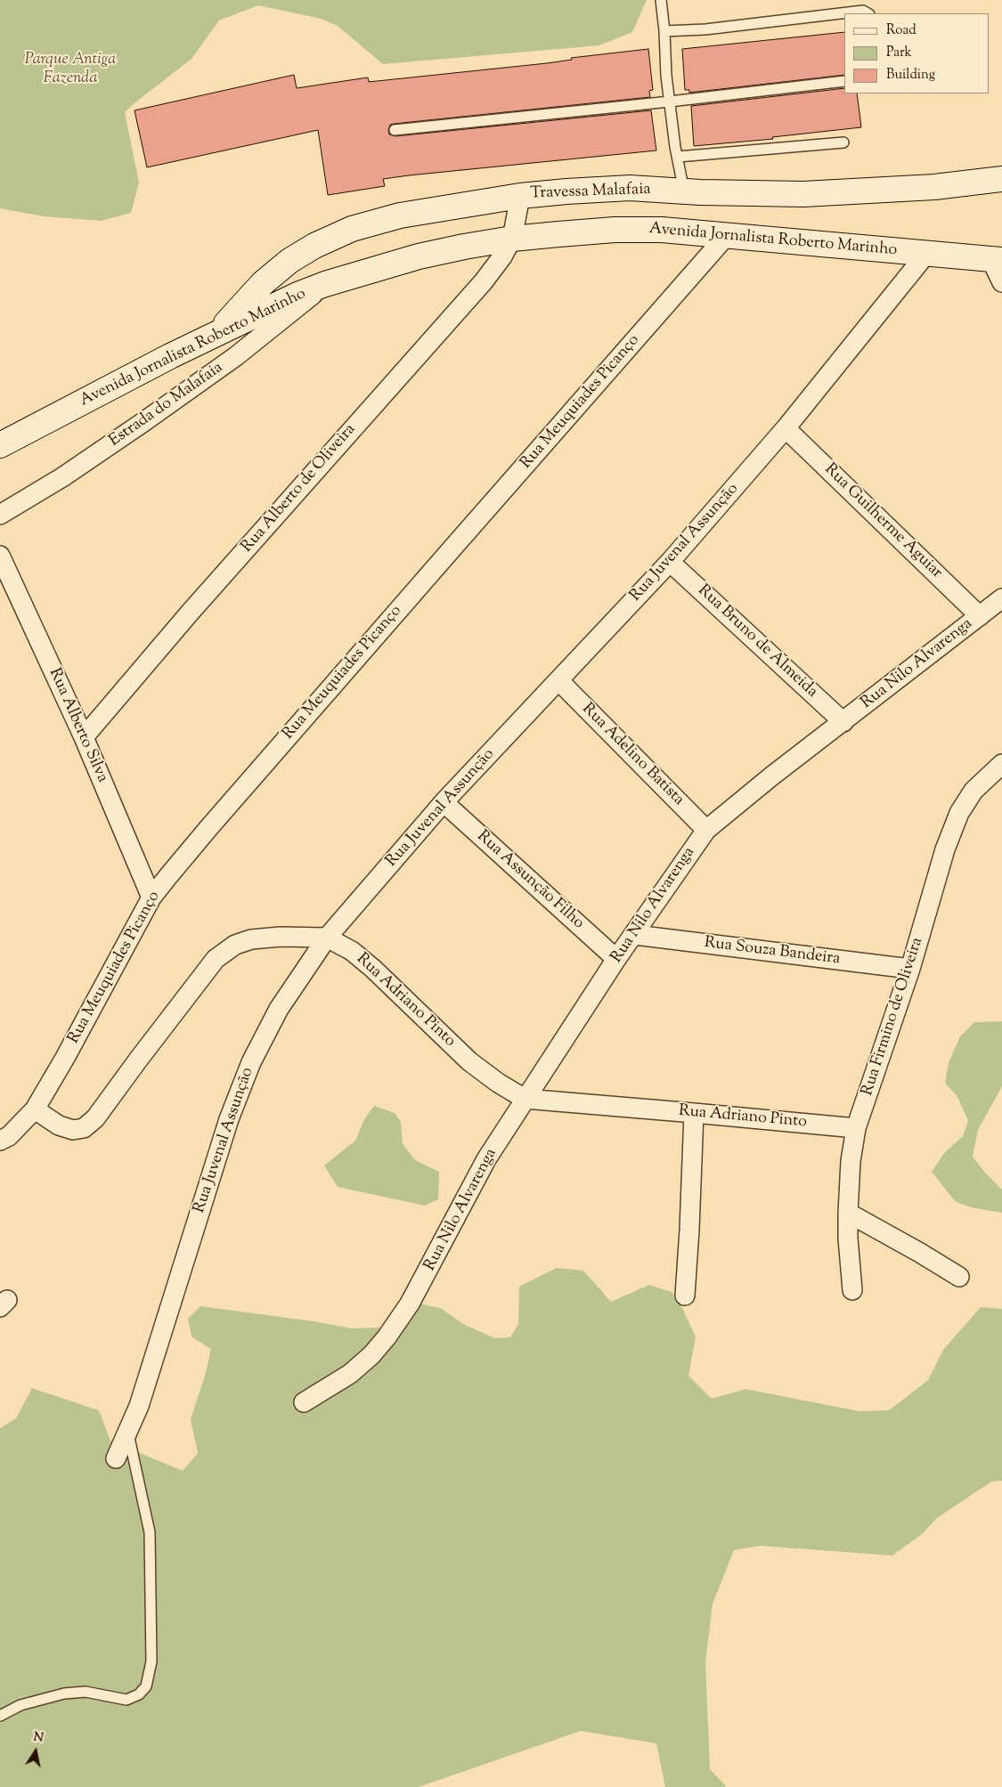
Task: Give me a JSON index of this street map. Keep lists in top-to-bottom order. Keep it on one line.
{"streets":{"main road":["Travessa Malafaia","Avenida Jornalista Roberto Marinho"],"street":["Rua Meuquiades Picanço","Estrada do Malafaia","Rua Alberto de Oliveira","Rua Guilherme Aguiar","Rua Juvenal Assunção","Rua Bruno de Almeida","Rua Nilo Alvarenga","Rua Alberto Silva","Rua Adelino Batista","Rua Assunção Filho","Rua Souza Bandeira","Rua Adriano Pinto","Rua Firmino de Oliveira"]},"crossings":[["Travessa Malafaia","Avenida Jornalista Roberto Marinho"],["Travessa Malafaia","Rua Alberto de Oliveira"],["Avenida Jornalista Roberto Marinho","Rua Meuquiades Picanço"],["Avenida Jornalista Roberto Marinho","Estrada do Malafaia"],["Avenida Jornalista Roberto Marinho","Rua Alberto de Oliveira"],["Avenida Jornalista Roberto Marinho","Rua Juvenal Assunção"],["Rua Meuquiades Picanço","Rua Alberto Silva"],["Rua Meuquiades Picanço","Rua Adriano Pinto"],["Rua Alberto de Oliveira","Rua Alberto Silva"],["Rua Guilherme Aguiar","Rua Juvenal Assunção"],["Rua Guilherme Aguiar","Rua Nilo Alvarenga"],["Rua Juvenal Assunção","Rua Bruno de Almeida"],["Rua Juvenal Assunção","Rua Adelino Batista"],["Rua Juvenal Assunção","Rua Assunção Filho"],["Rua Juvenal Assunção","Rua Adriano Pinto"],["Rua Bruno de Almeida","Rua Nilo Alvarenga"],["Rua Nilo Alvarenga","Rua Adelino Batista"],["Rua Nilo Alvarenga","Rua Assunção Filho"],["Rua Nilo Alvarenga","Rua Souza Bandeira"],["Rua Nilo Alvarenga","Rua Adriano Pinto"],["Rua Souza Bandeira","Rua Firmino de Oliveira"],["Rua Adriano Pinto","Rua Firmino de Oliveira"]],"parks":["Parque Antiga Fazenda"],"legend":["Road","Park","Building"],"north":"top"}
